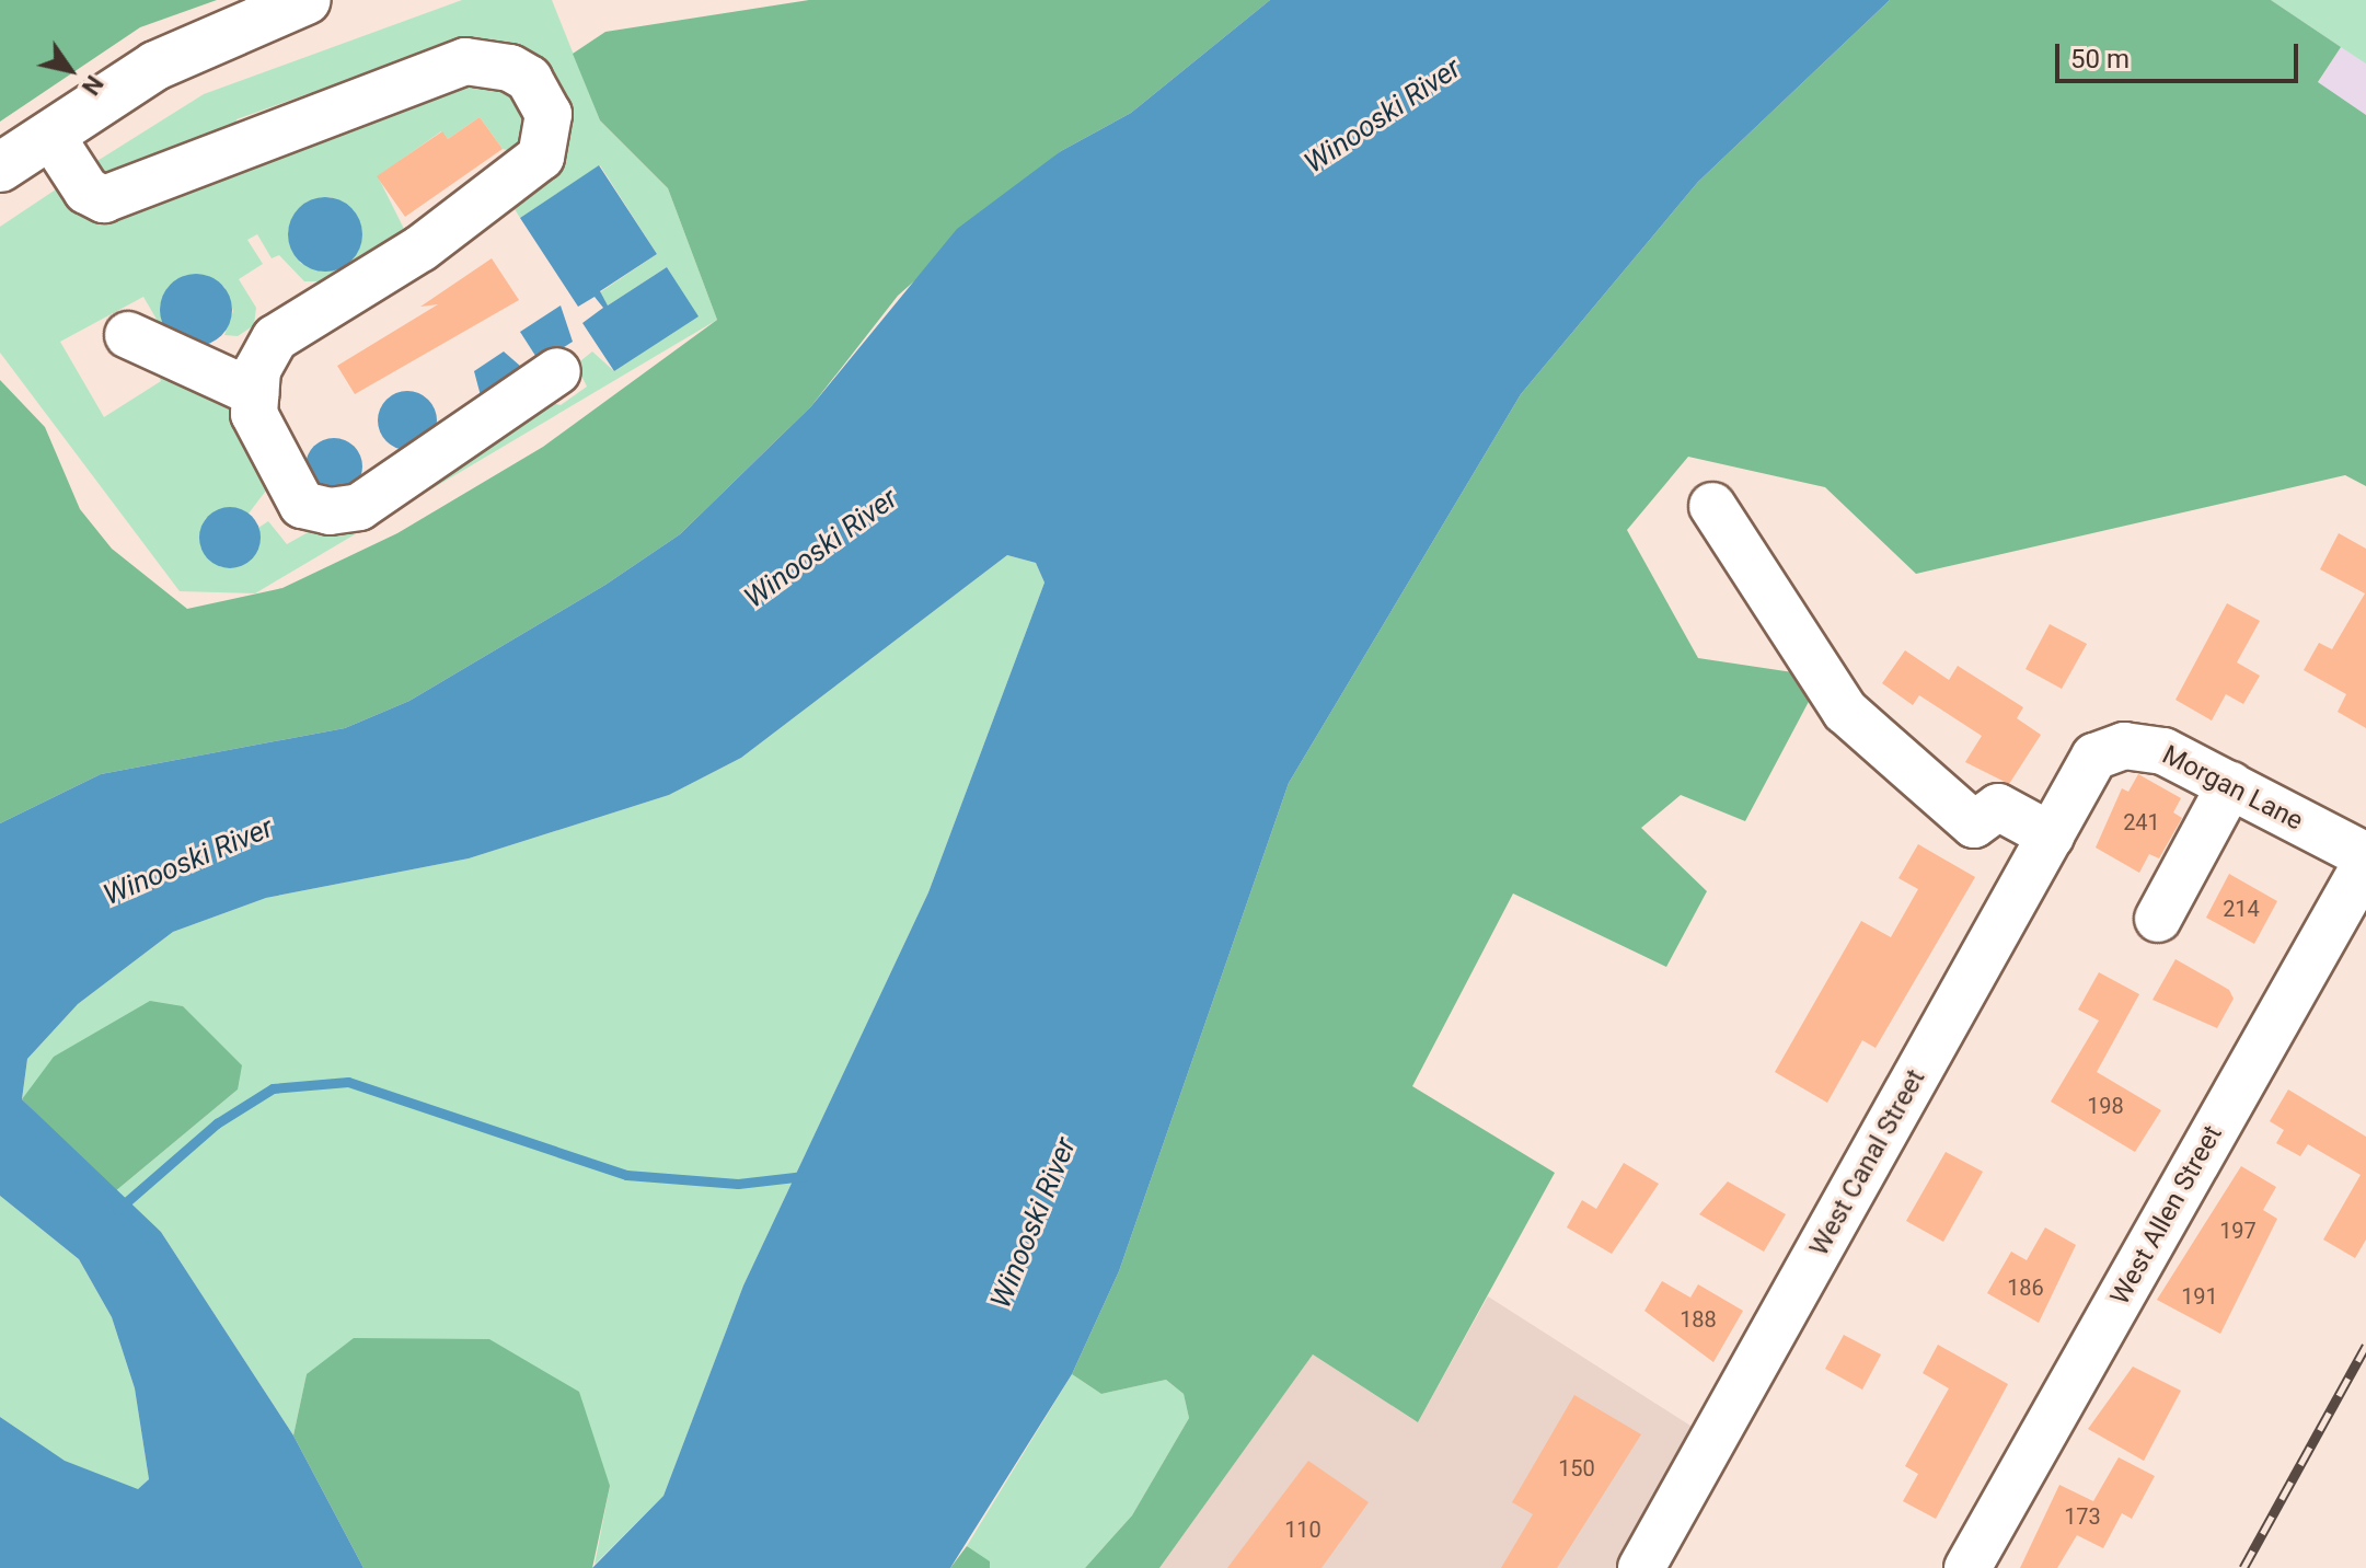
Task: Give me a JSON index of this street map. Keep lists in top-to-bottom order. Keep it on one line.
{"streets":{"street":["Morgan Lane","West Canal Street","West Allen Street"]},"crossings":[["Morgan Lane","West Canal Street"],["Morgan Lane","West Allen Street"]],"water":["Winooski River"],"house_numbers":["241","214","198","197","186","191","188","150","173","110"],"scale_bar":"50 m","north":"bottom right"}
